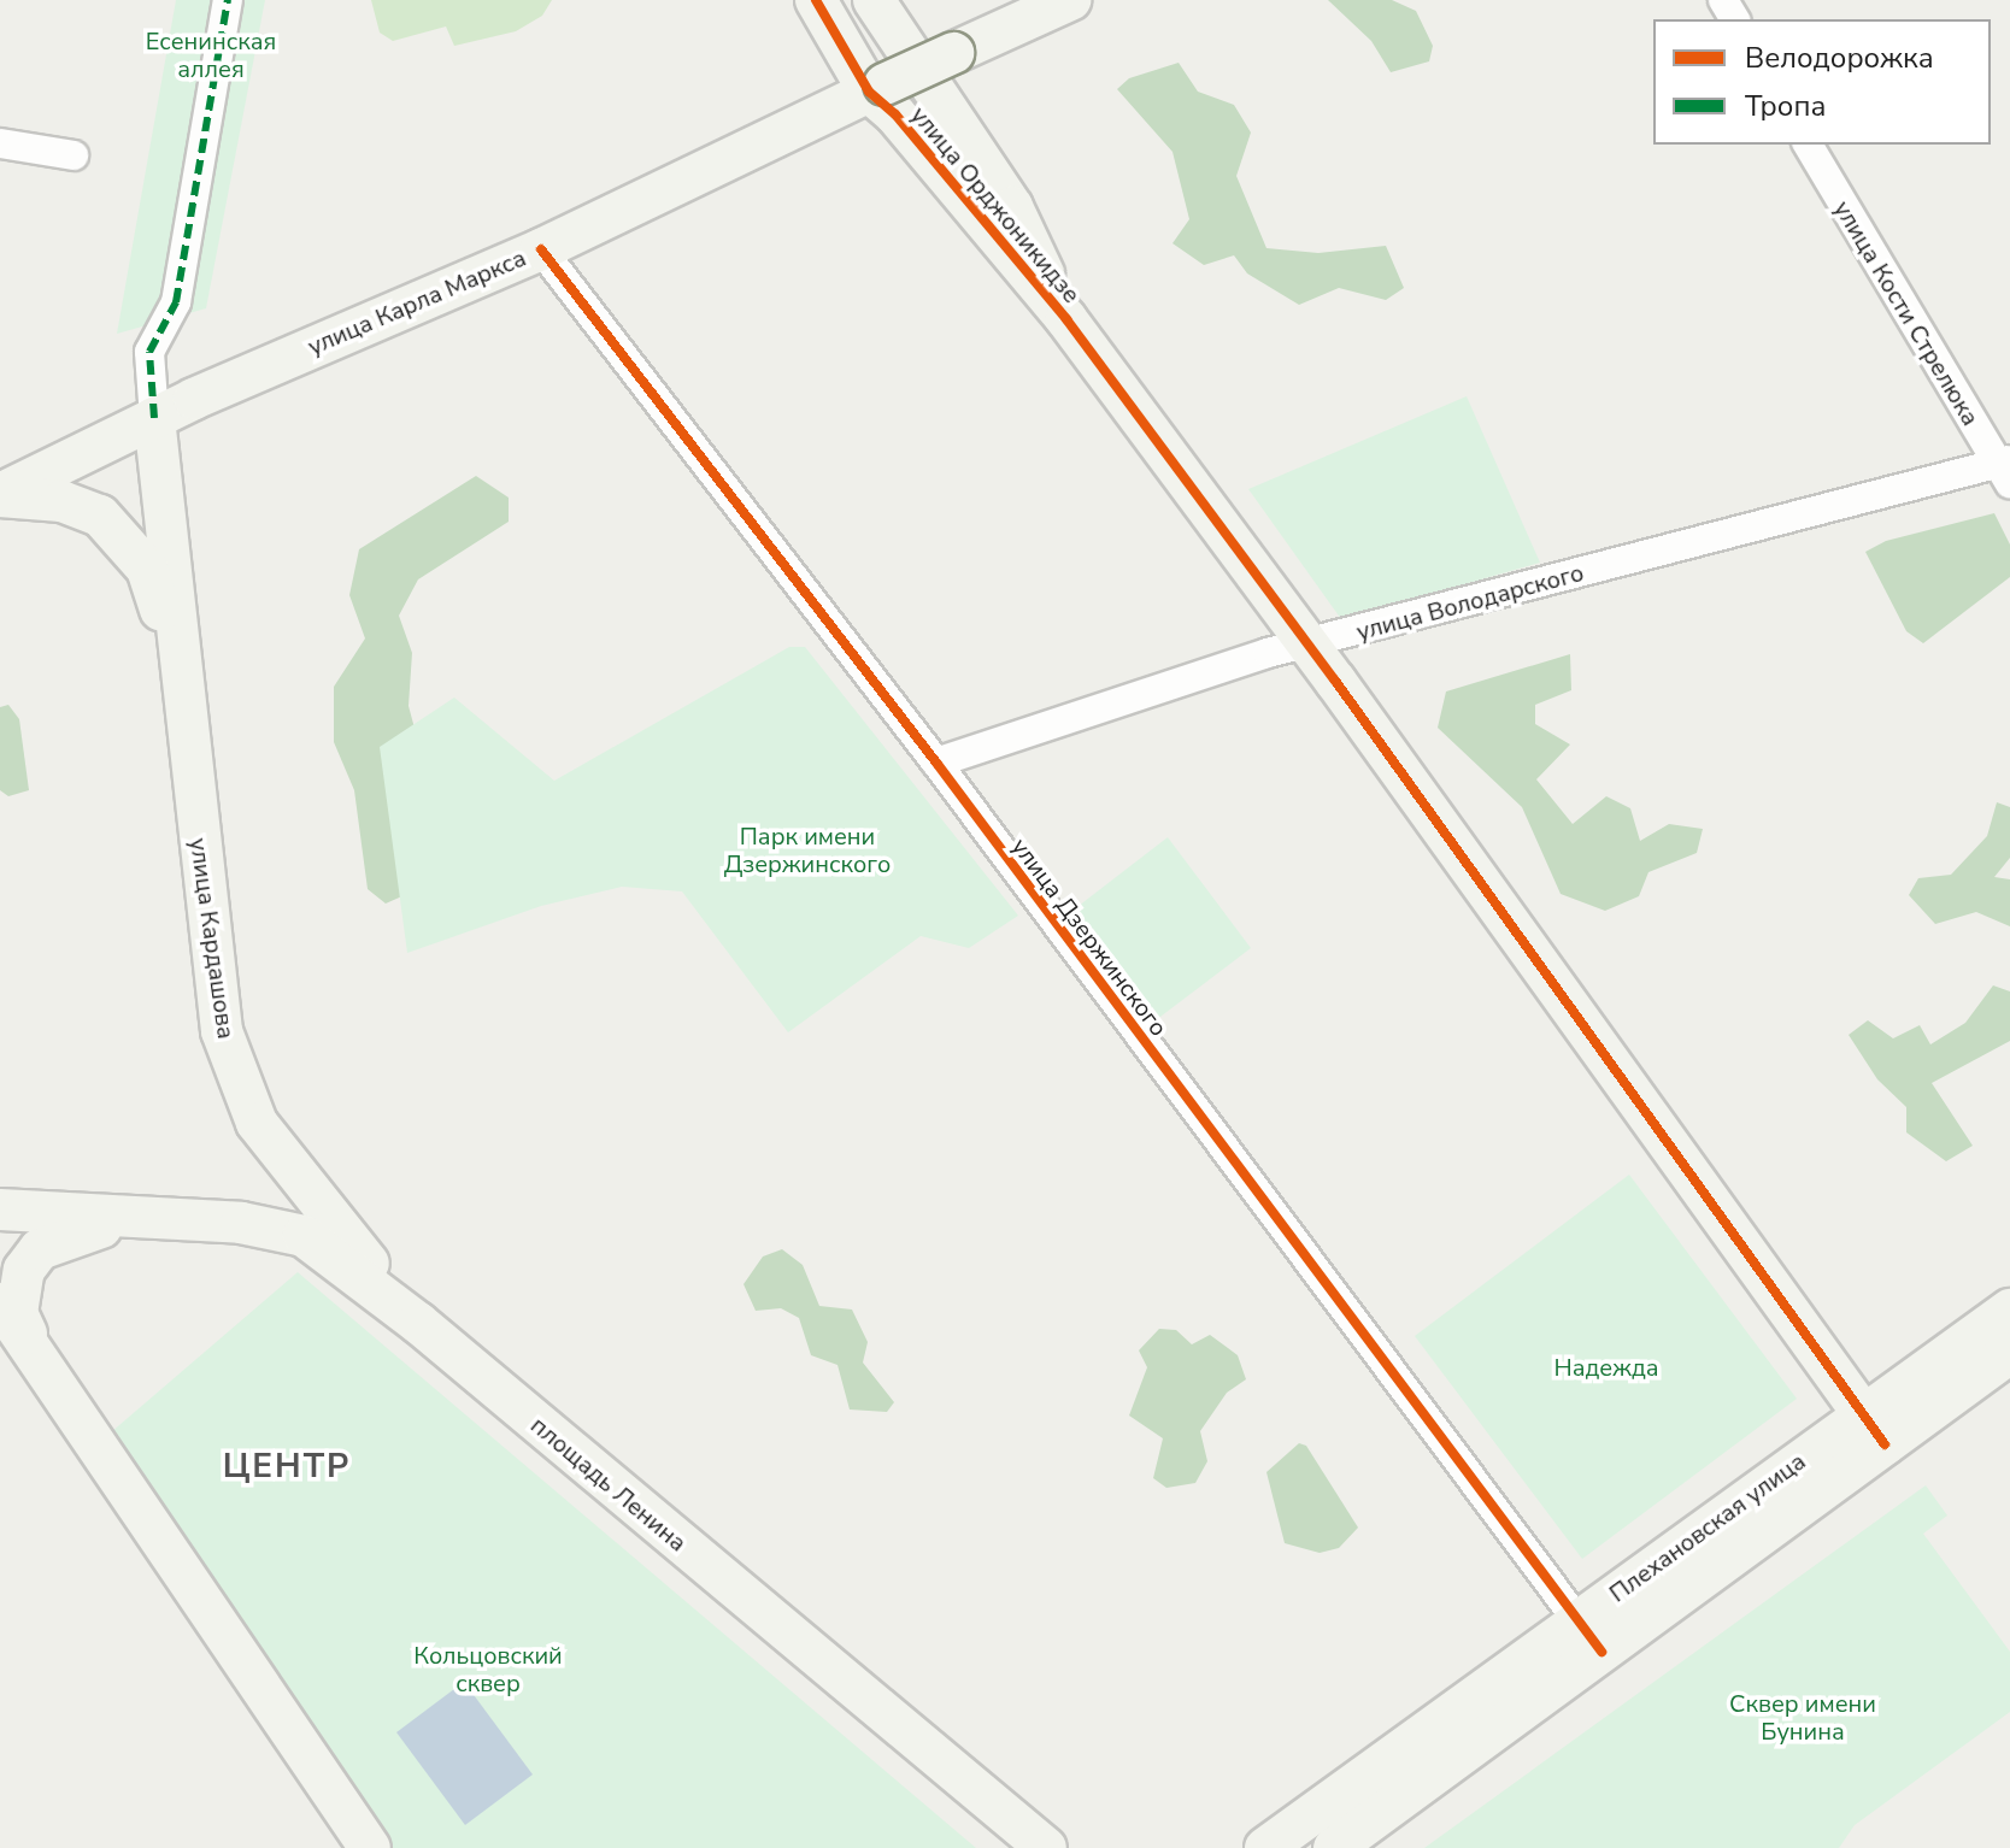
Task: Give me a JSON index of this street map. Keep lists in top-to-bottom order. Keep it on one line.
{"streets":{"street":["улица Орджоникидзе","улица Карла Маркса","улица Кости Стрелюка","улица Володарского","улица Дзержинского","улица Кардашова","площадь Ленина","Плехановская улица"]},"crossings":[["улица Орджоникидзе","улица Карла Маркса"],["улица Орджоникидзе","улица Володарского"],["улица Орджоникидзе","Плехановская улица"],["улица Карла Маркса","улица Дзержинского"],["улица Карла Маркса","улица Кардашова"],["улица Кости Стрелюка","улица Володарского"],["улица Володарского","улица Дзержинского"],["улица Дзержинского","Плехановская улица"],["улица Кардашова","площадь Ленина"]],"districts":["ЦЕНТР"],"parks":["Есенинская аллея","Парк имени Дзержинского","Надежда","Кольцовский сквер","Cквер имени Бунина"],"legend":["Велодорожка","Тропа"]}
